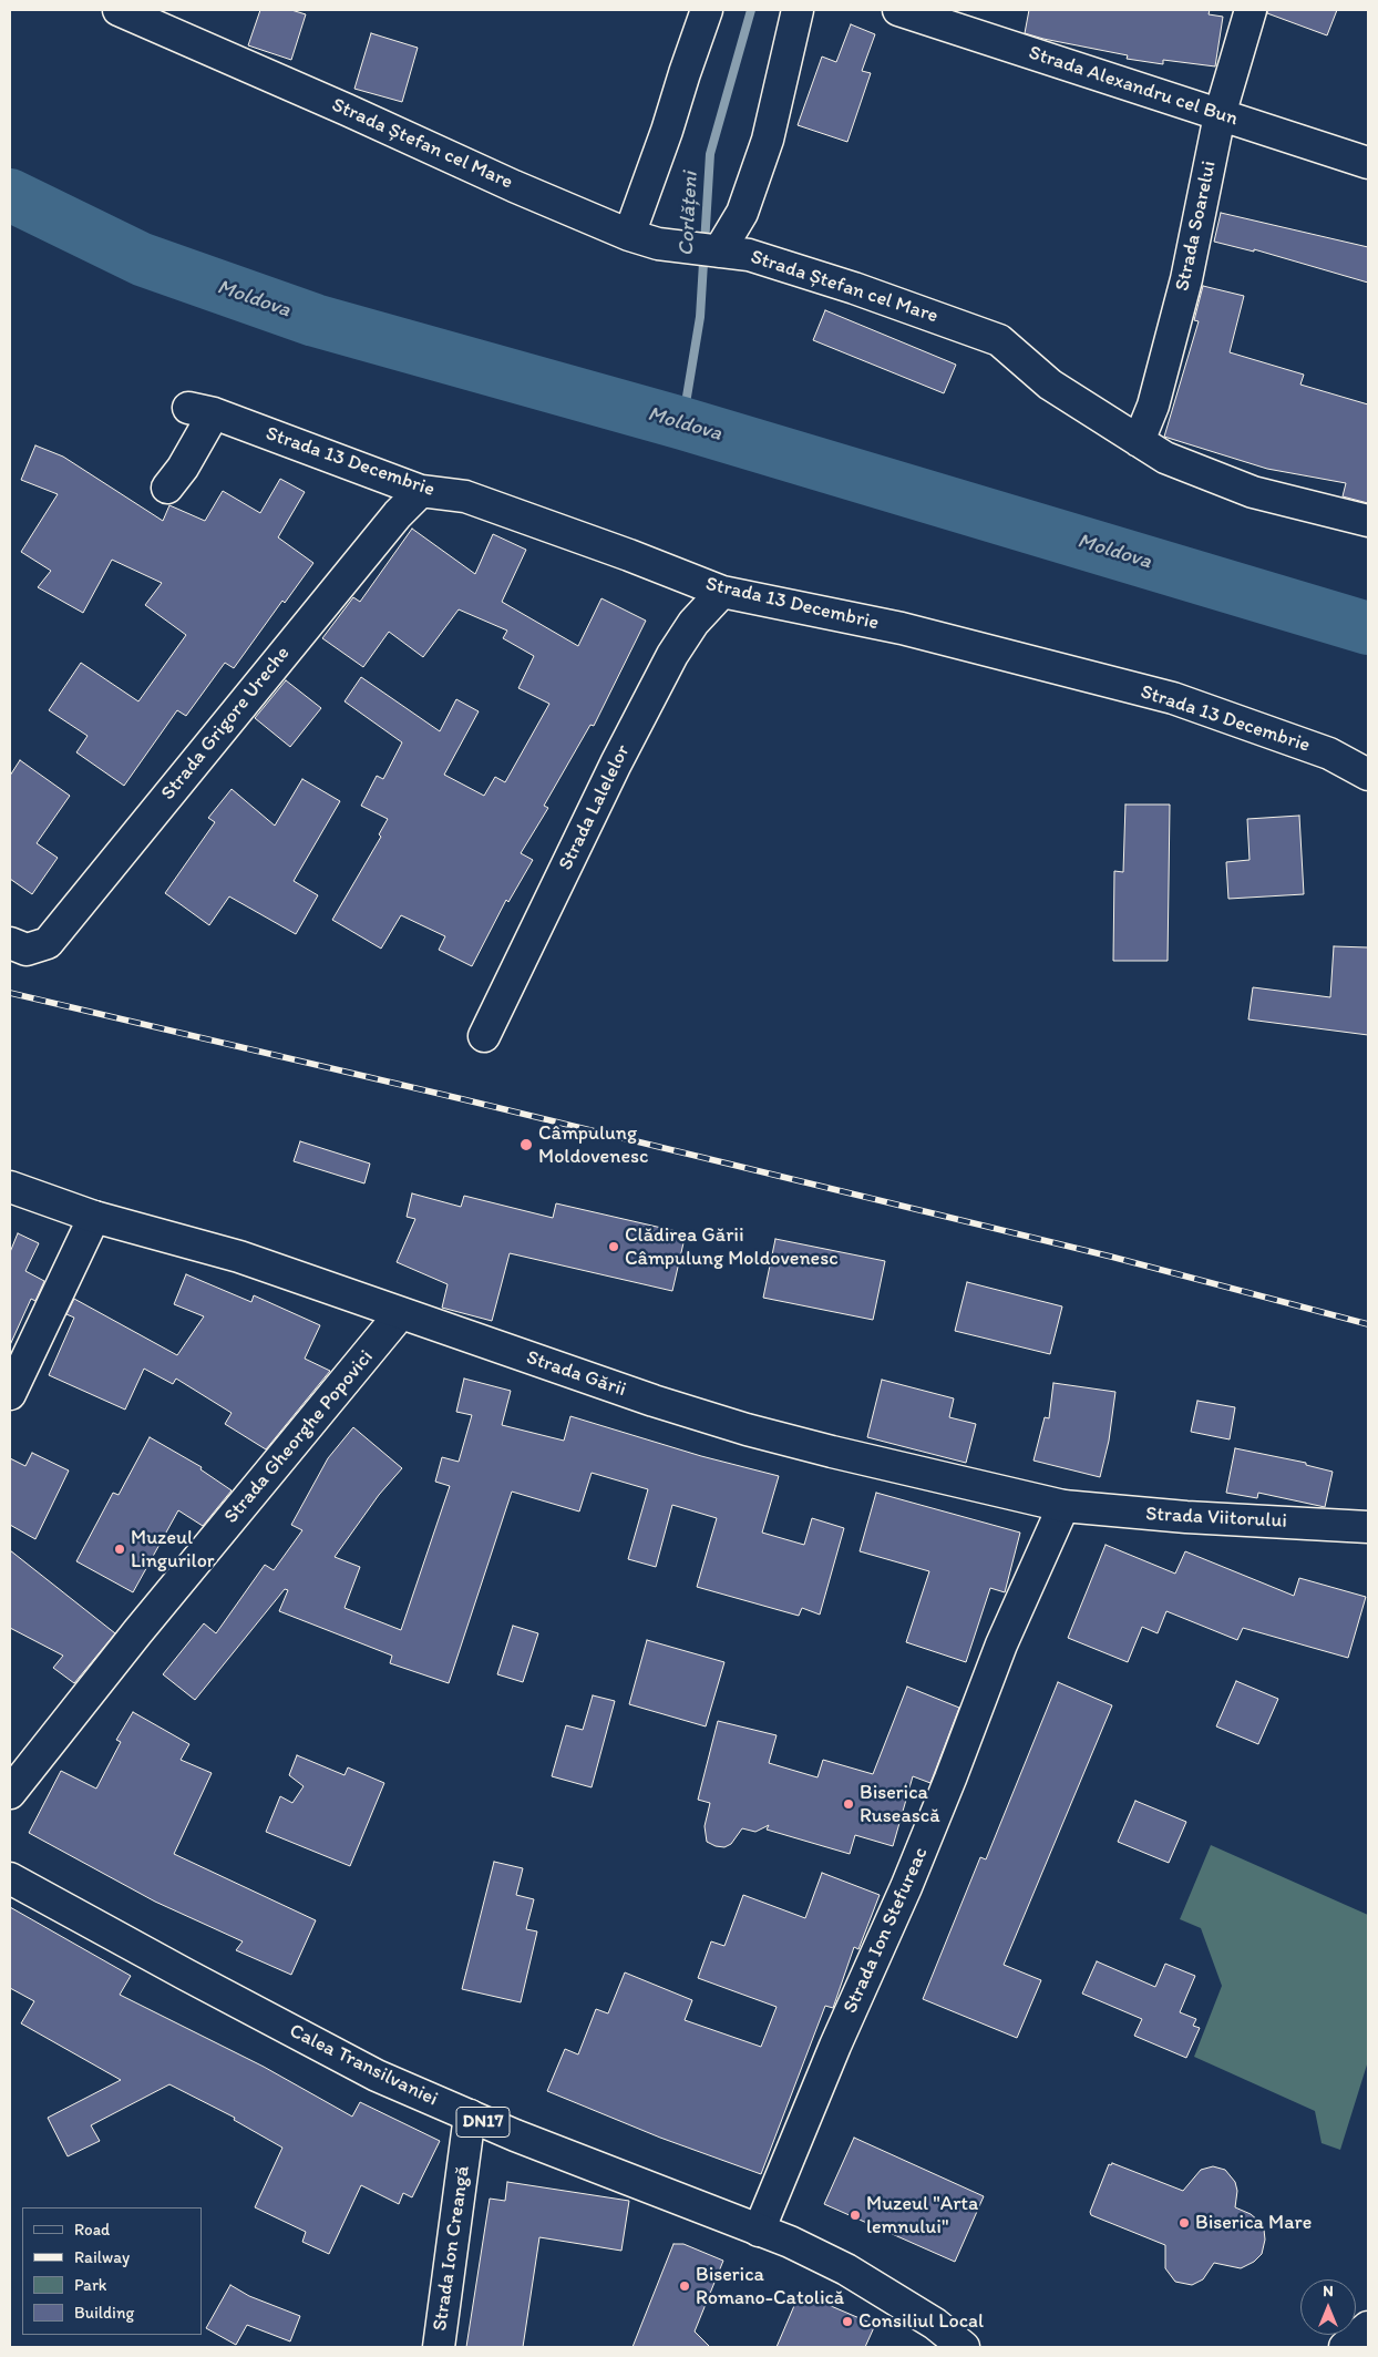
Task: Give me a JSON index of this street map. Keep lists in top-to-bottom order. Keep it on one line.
{"streets":{"main road":["Strada Alexandru cel Bun","Strada Ștefan cel Mare","Strada Soarelui","Strada 13 Decembrie","Strada Grigore Ureche","Strada Lalelelor","Strada Gării","Strada Gheorghe Popovici","Strada Viitorului","Strada Ion Stefureac","Calea Transilvaniei","DN17","Strada Ion Creangă"]},"crossings":[["Strada Alexandru cel Bun","Strada Soarelui"],["Strada Ștefan cel Mare","Strada Soarelui"],["Strada 13 Decembrie","Strada Grigore Ureche"],["Strada 13 Decembrie","Strada Lalelelor"],["Strada Gării","Strada Gheorghe Popovici"],["Strada Gării","Strada Viitorului"],["Strada Gării","Strada Ion Stefureac"],["Strada Viitorului","Strada Ion Stefureac"],["Strada Ion Stefureac","Calea Transilvaniei"],["Calea Transilvaniei","Strada Ion Creangă"]],"water":["Corlățeni","Moldova"],"places":["Câmpulung Moldovenesc","Clădirea Gării Câmpulung Moldovenesc","Muzeul Lingurilor","Biserica Rusească","Muzeul \"Arta lemnului\"","Biserica Mare","Biserica Romano-Catolică","Consiliul Local"],"legend":["Road","Railway","Park","Building"],"north":"top"}
